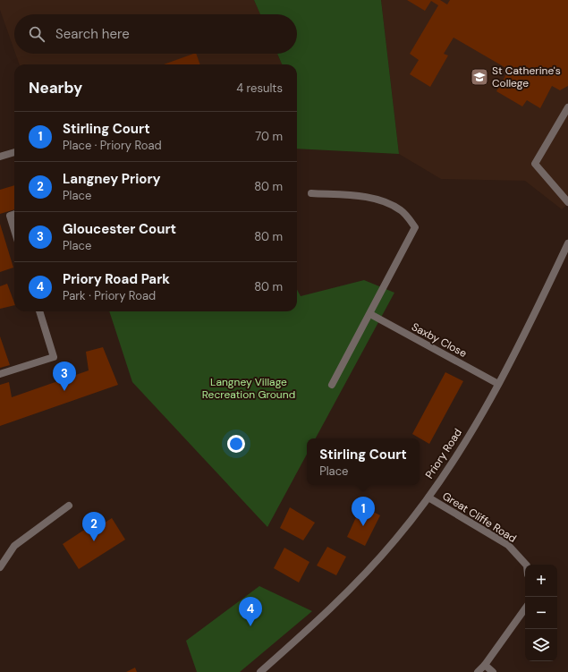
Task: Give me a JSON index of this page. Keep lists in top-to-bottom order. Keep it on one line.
{"streets":{"street":["Saxby Close","Priory Road","Great Cliffe Road"]},"crossings":[["Saxby Close","Priory Road"],["Priory Road","Great Cliffe Road"]],"parks":["Langney Village Recreation Ground"],"places":{"school or university":["St Catherine's College"]},"page":{"search":"Search here","heading":["Nearby","4 results"],"list":[{"mark":"1","name":"Stirling Court","note":"Place · Priory Road","value":"70 m"},{"mark":"2","name":"Langney Priory","note":"Place","value":"80 m"},{"mark":"3","name":"Gloucester Court","note":"Place","value":"80 m"},{"mark":"4","name":"Priory Road Park","note":"Park · Priory Road","value":"80 m"}],"pins":["3","1","2","4"],"popup":["Stirling Court","Place"],"map_buttons":["+","−"]}}
